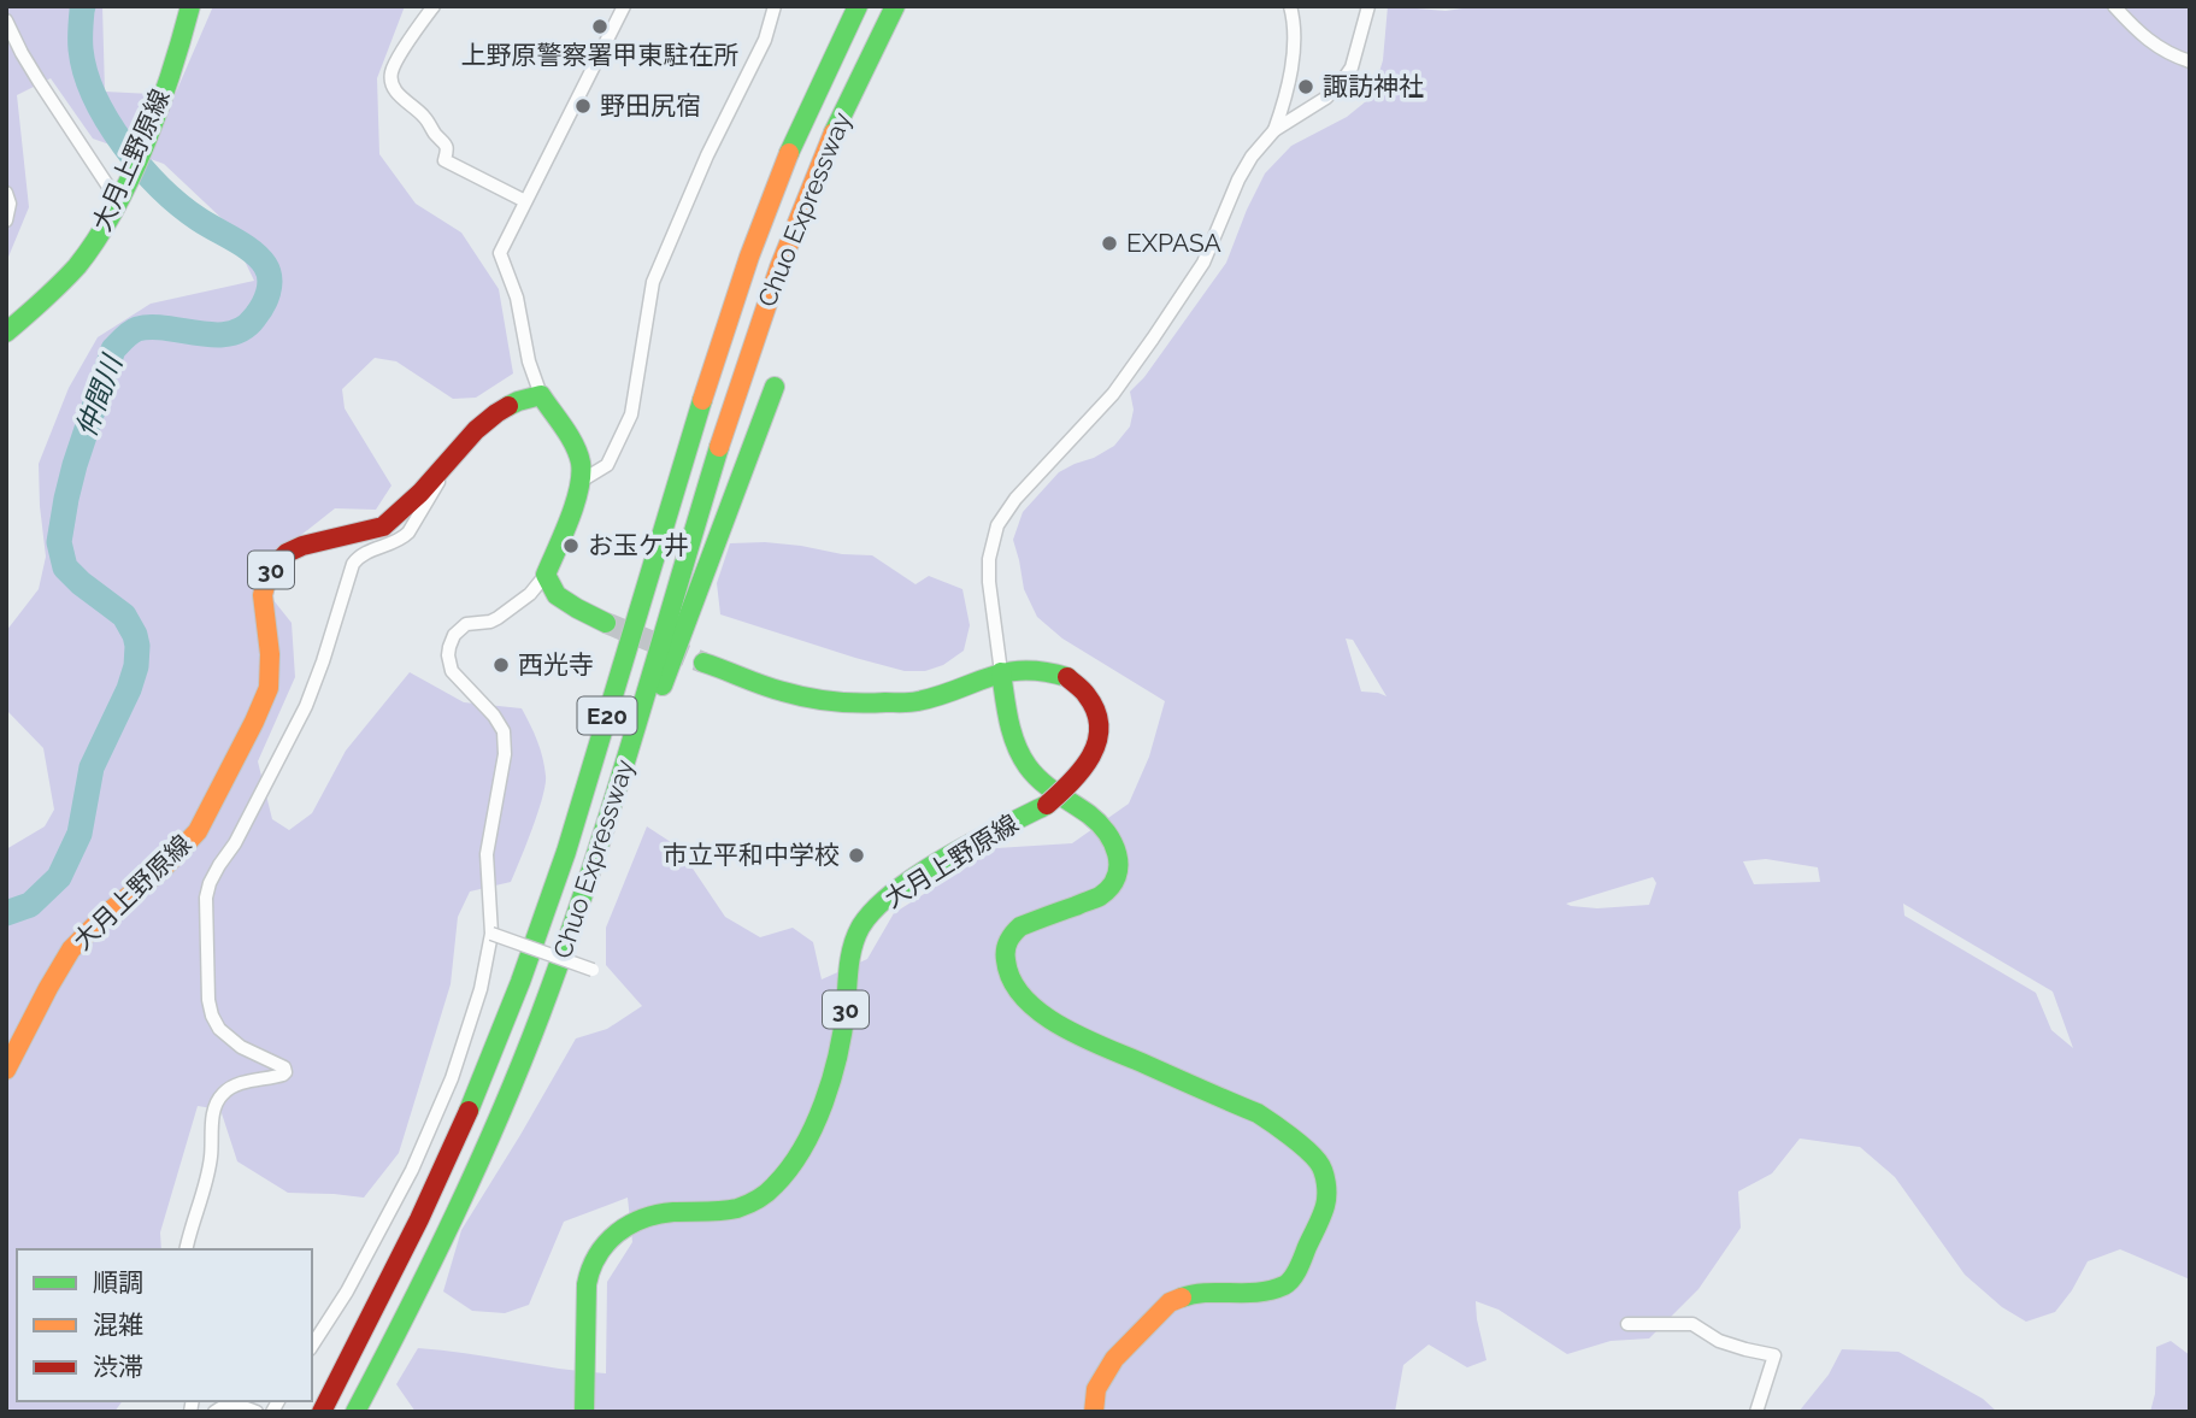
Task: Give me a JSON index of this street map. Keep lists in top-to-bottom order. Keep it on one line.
{"streets":{"main road":["大月上野原線","Chuo Expressway","30","E20"]},"water":["仲間川"],"places":["上野原警察署甲東駐在所","諏訪神社","野田尻宿","EXPASA","お玉ケ井","西光寺","市立平和中学校"],"legend":["順調","混雑","渋滞"]}
